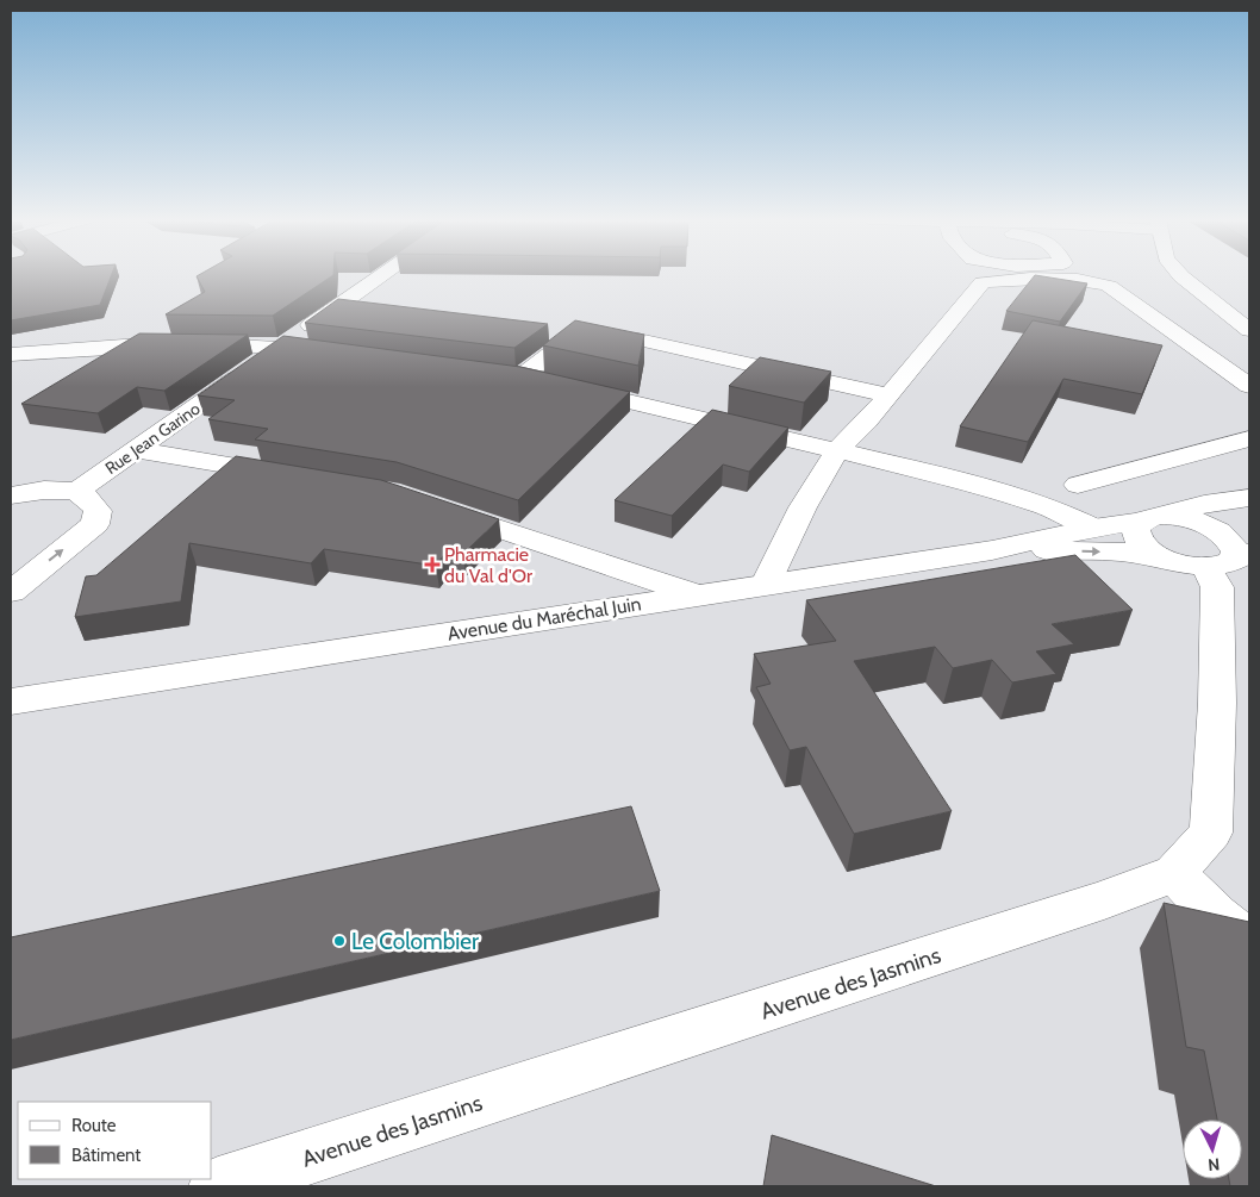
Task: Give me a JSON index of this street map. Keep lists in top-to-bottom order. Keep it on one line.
{"streets":{"street":["Rue Jean Garino","Avenue du Maréchal Juin","Avenue des Jasmins"]},"crossings":[["Avenue du Maréchal Juin","Avenue des Jasmins"]],"places":{"health":["Pharmacie du Val d'Or"],"other":["Le Colombier"]},"legend":["Route","Bâtiment"],"north":"bottom"}
